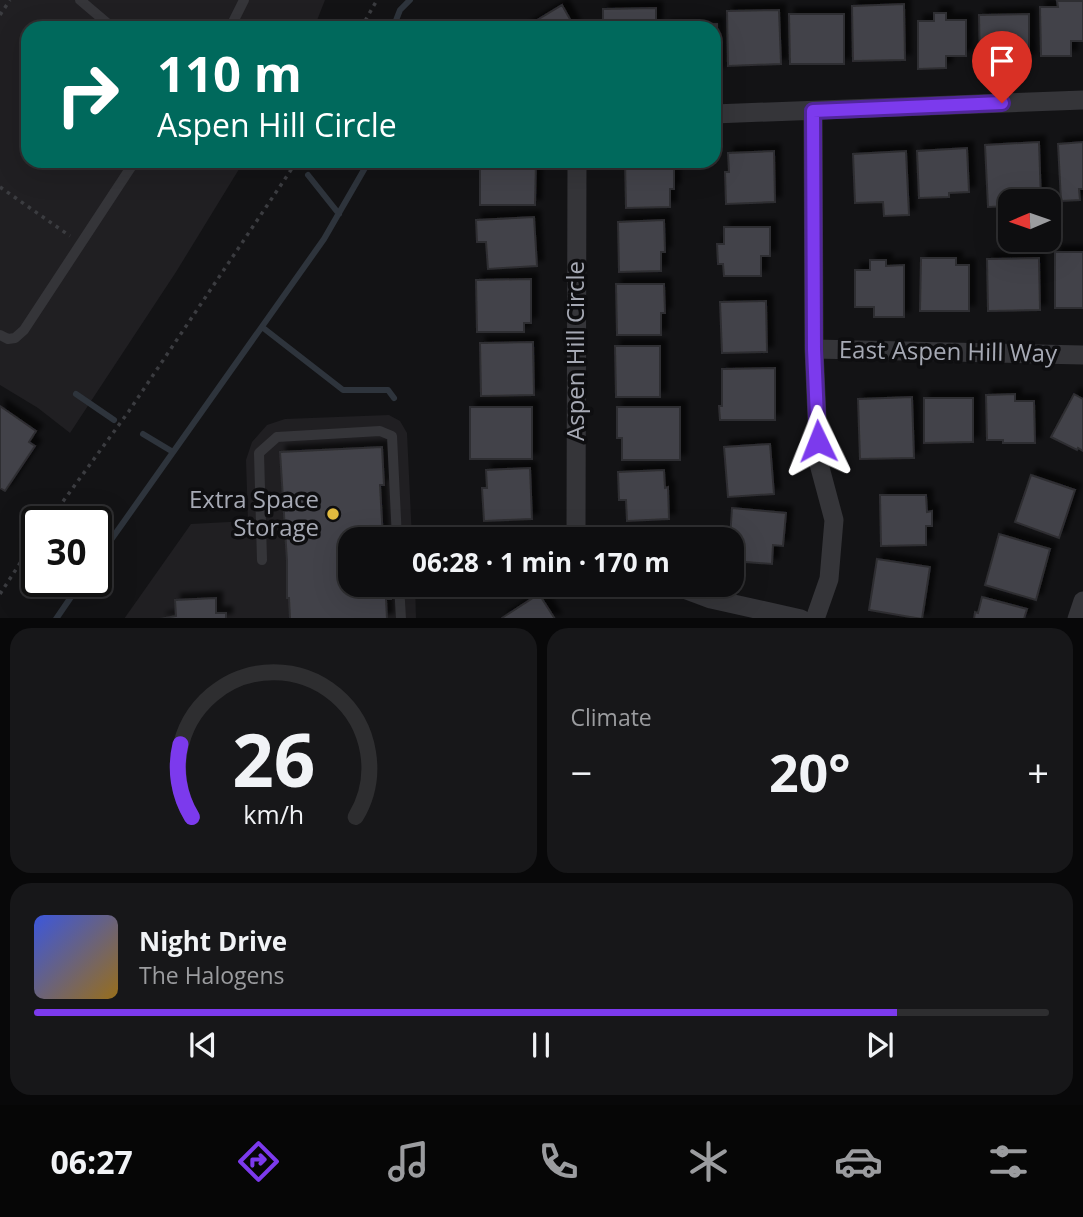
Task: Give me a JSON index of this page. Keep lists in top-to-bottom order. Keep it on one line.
{"streets":{"street":["Aspen Hill Circle","East Aspen Hill Way"]},"places":["Extra Space Storage"],"north":"left","page":{"turn":["110 m","Aspen Hill Circle"],"limit":"30","trip":"06:28 · 1 min · 170 m","tile":"Climate","heat":["−","20°","+"],"song":["Night Drive","The Halogens"],"tabs":"06:27","gauge":["26","km/h"]}}
